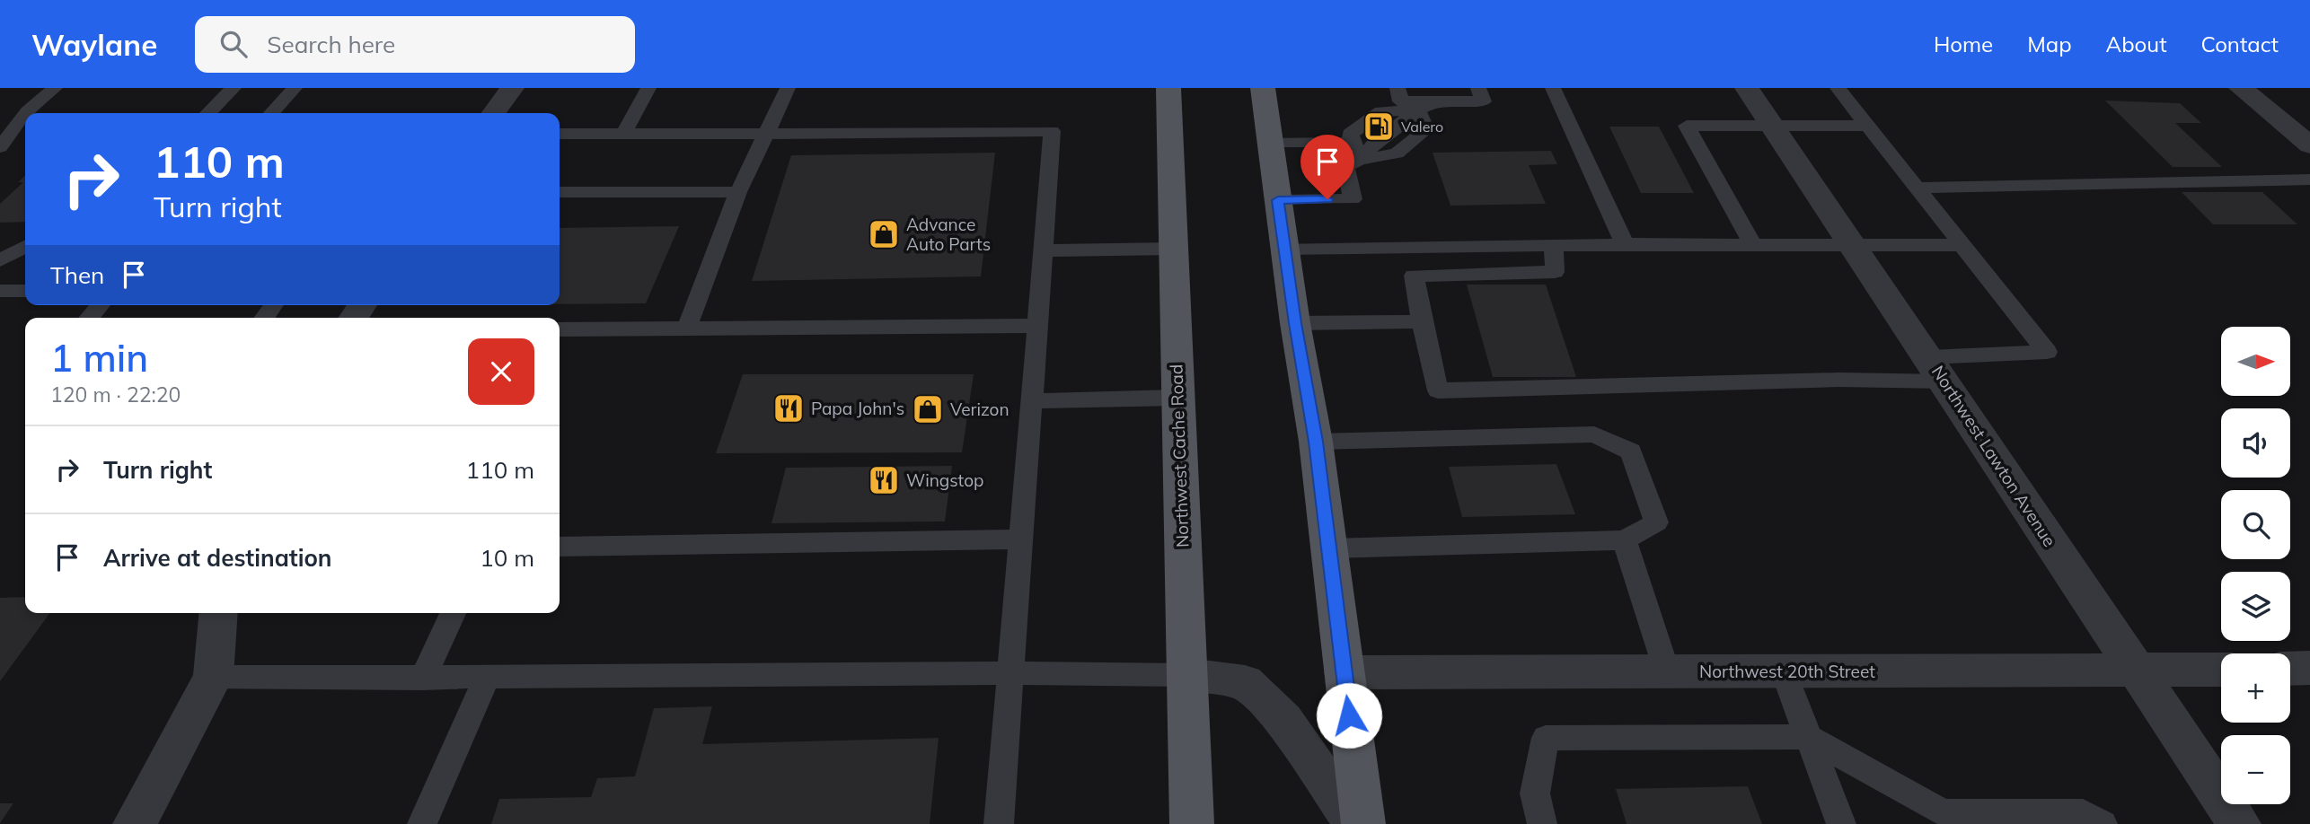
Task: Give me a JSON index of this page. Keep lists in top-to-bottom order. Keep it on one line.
{"streets":{"main road":["Northwest Cache Road"],"street":["Northwest Lawton Avenue","Northwest 20th Street"]},"crossings":[["Northwest Lawton Avenue","Northwest 20th Street"]],"places":{"fuel station":["Valero"],"shop":["Advance Auto Parts","Verizon"],"restaurant":["Papa John's","Wingstop"]},"north":"right","page":{"header":"Waylane","search":"Search here","nav":["Home","Map","About","Contact"],"turn":["110 m","Turn right"],"then":"Then","heading":["1 min","120 m · 22:20"],"map_buttons":["+","−"],"list":[{"name":"Turn right","value":"110 m"},{"name":"Arrive at destination","value":"10 m"}]}}
